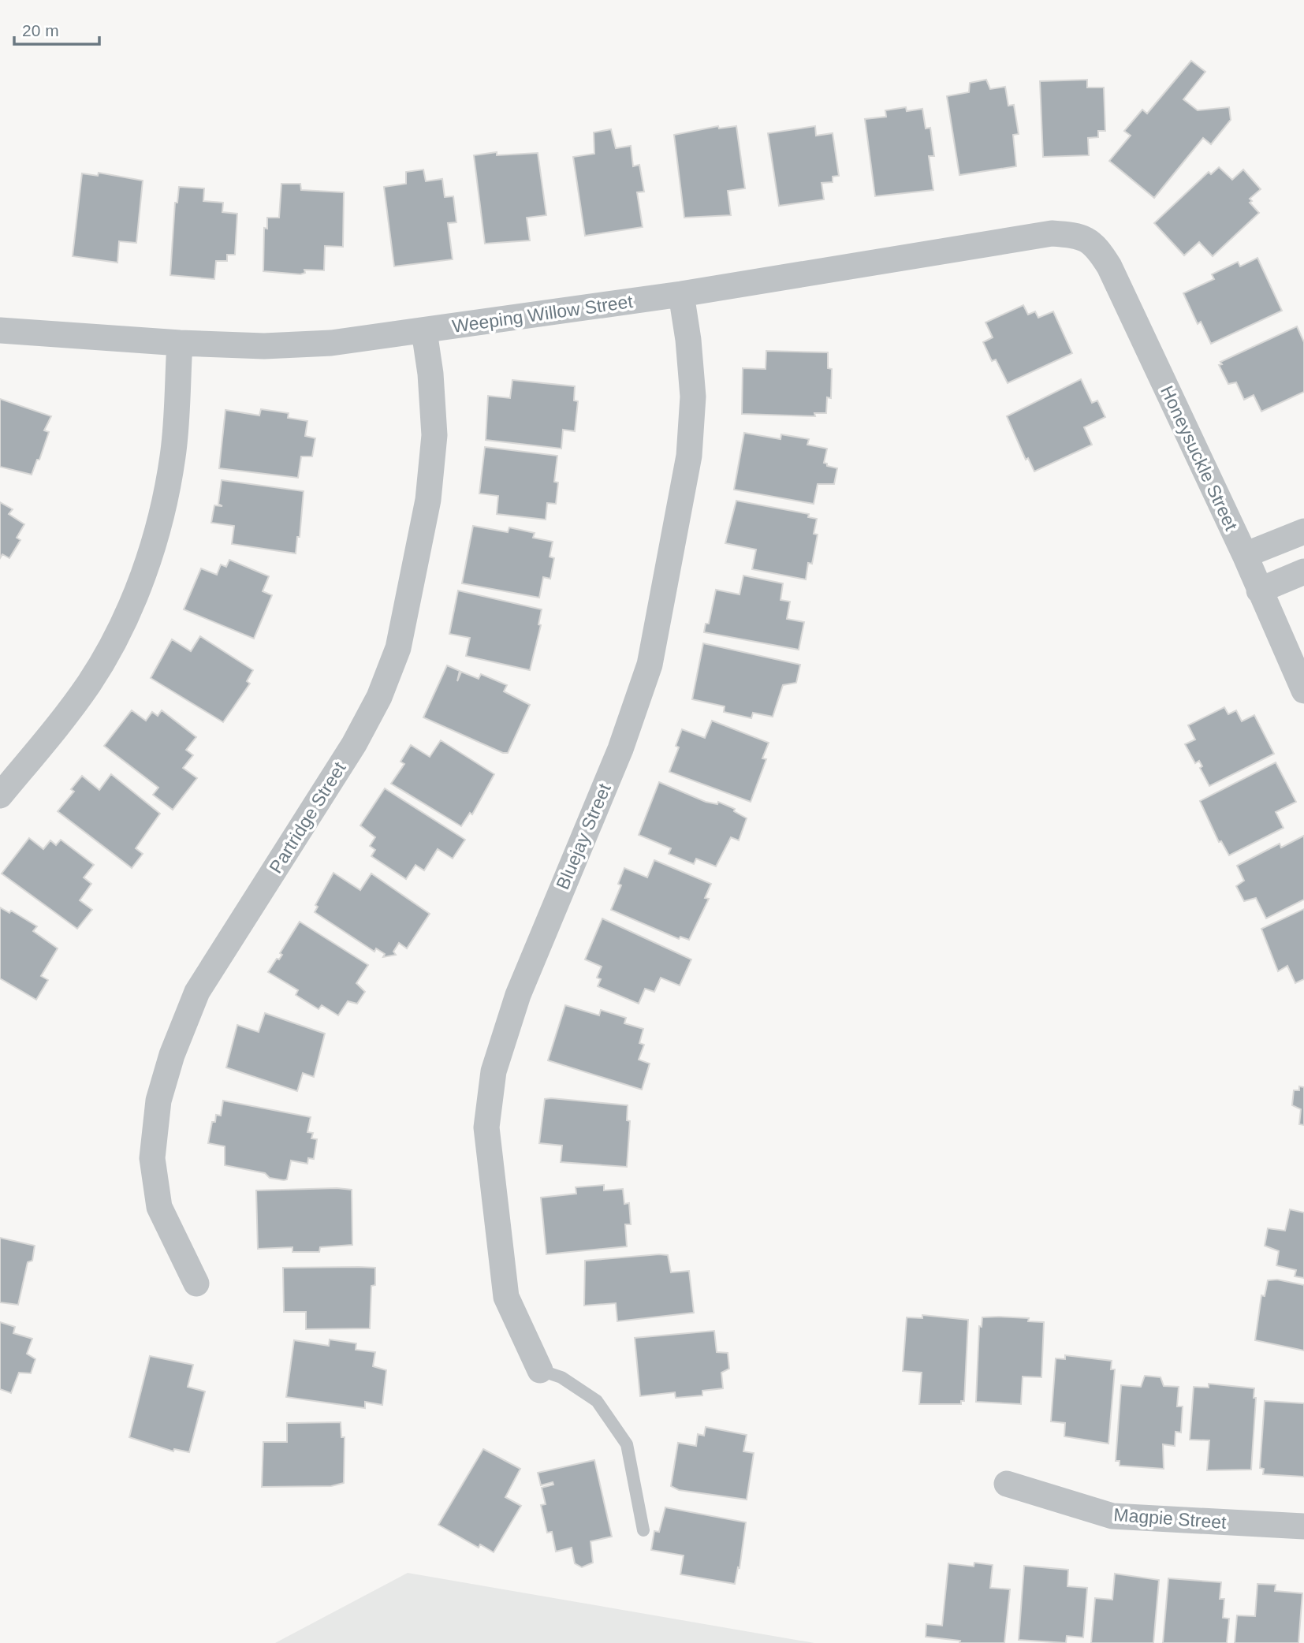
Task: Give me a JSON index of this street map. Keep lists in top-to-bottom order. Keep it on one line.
{"streets":{"street":["Weeping Willow Street","Honeysuckle Street","Partridge Street","Bluejay Street","Magpie Street"]},"crossings":[["Weeping Willow Street","Honeysuckle Street"],["Weeping Willow Street","Partridge Street"],["Weeping Willow Street","Bluejay Street"]],"scale_bar":"20 m"}
